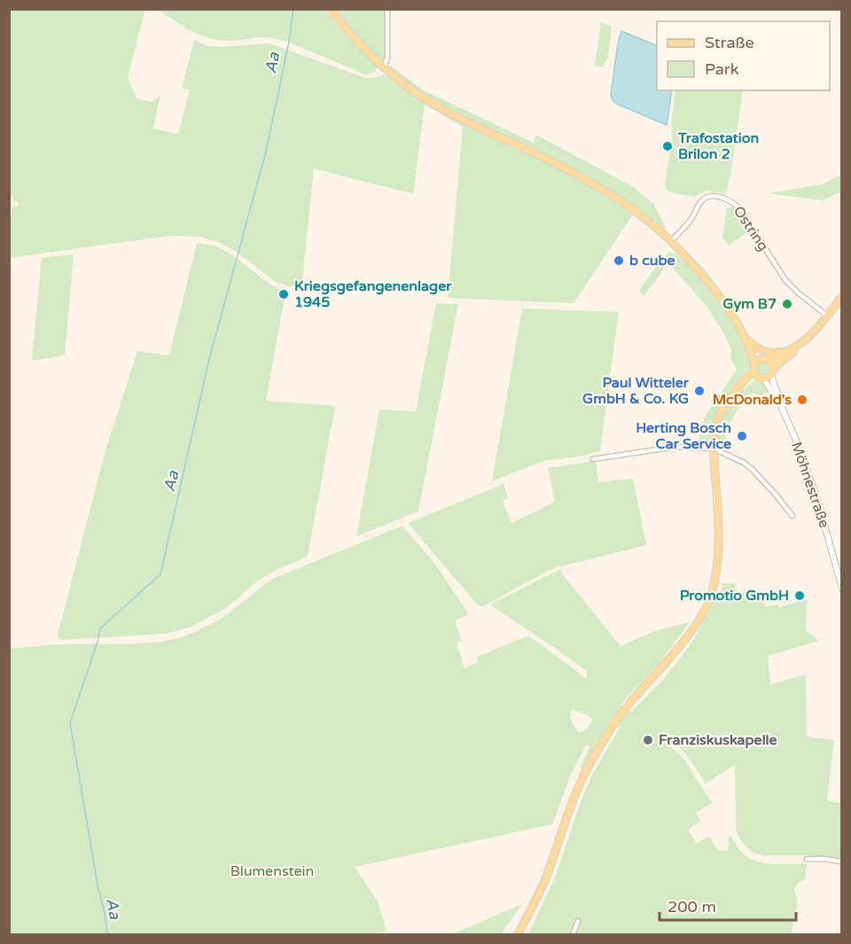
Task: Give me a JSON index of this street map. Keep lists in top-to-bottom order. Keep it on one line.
{"streets":{"street":["Ostring","Möhnestraße"]},"water":["Aa"],"parks":["Blumenstein"],"places":["Trafostation Brilon 2","b cube","Kriegsgefangenenlager 1945","Gym B7","Paul Witteler GmbH & Co. KG","McDonald's","Herting Bosch Car Service","Promotio GmbH","Franziskuskapelle"],"legend":["Straße","Park"],"scale_bar":"200 m"}
